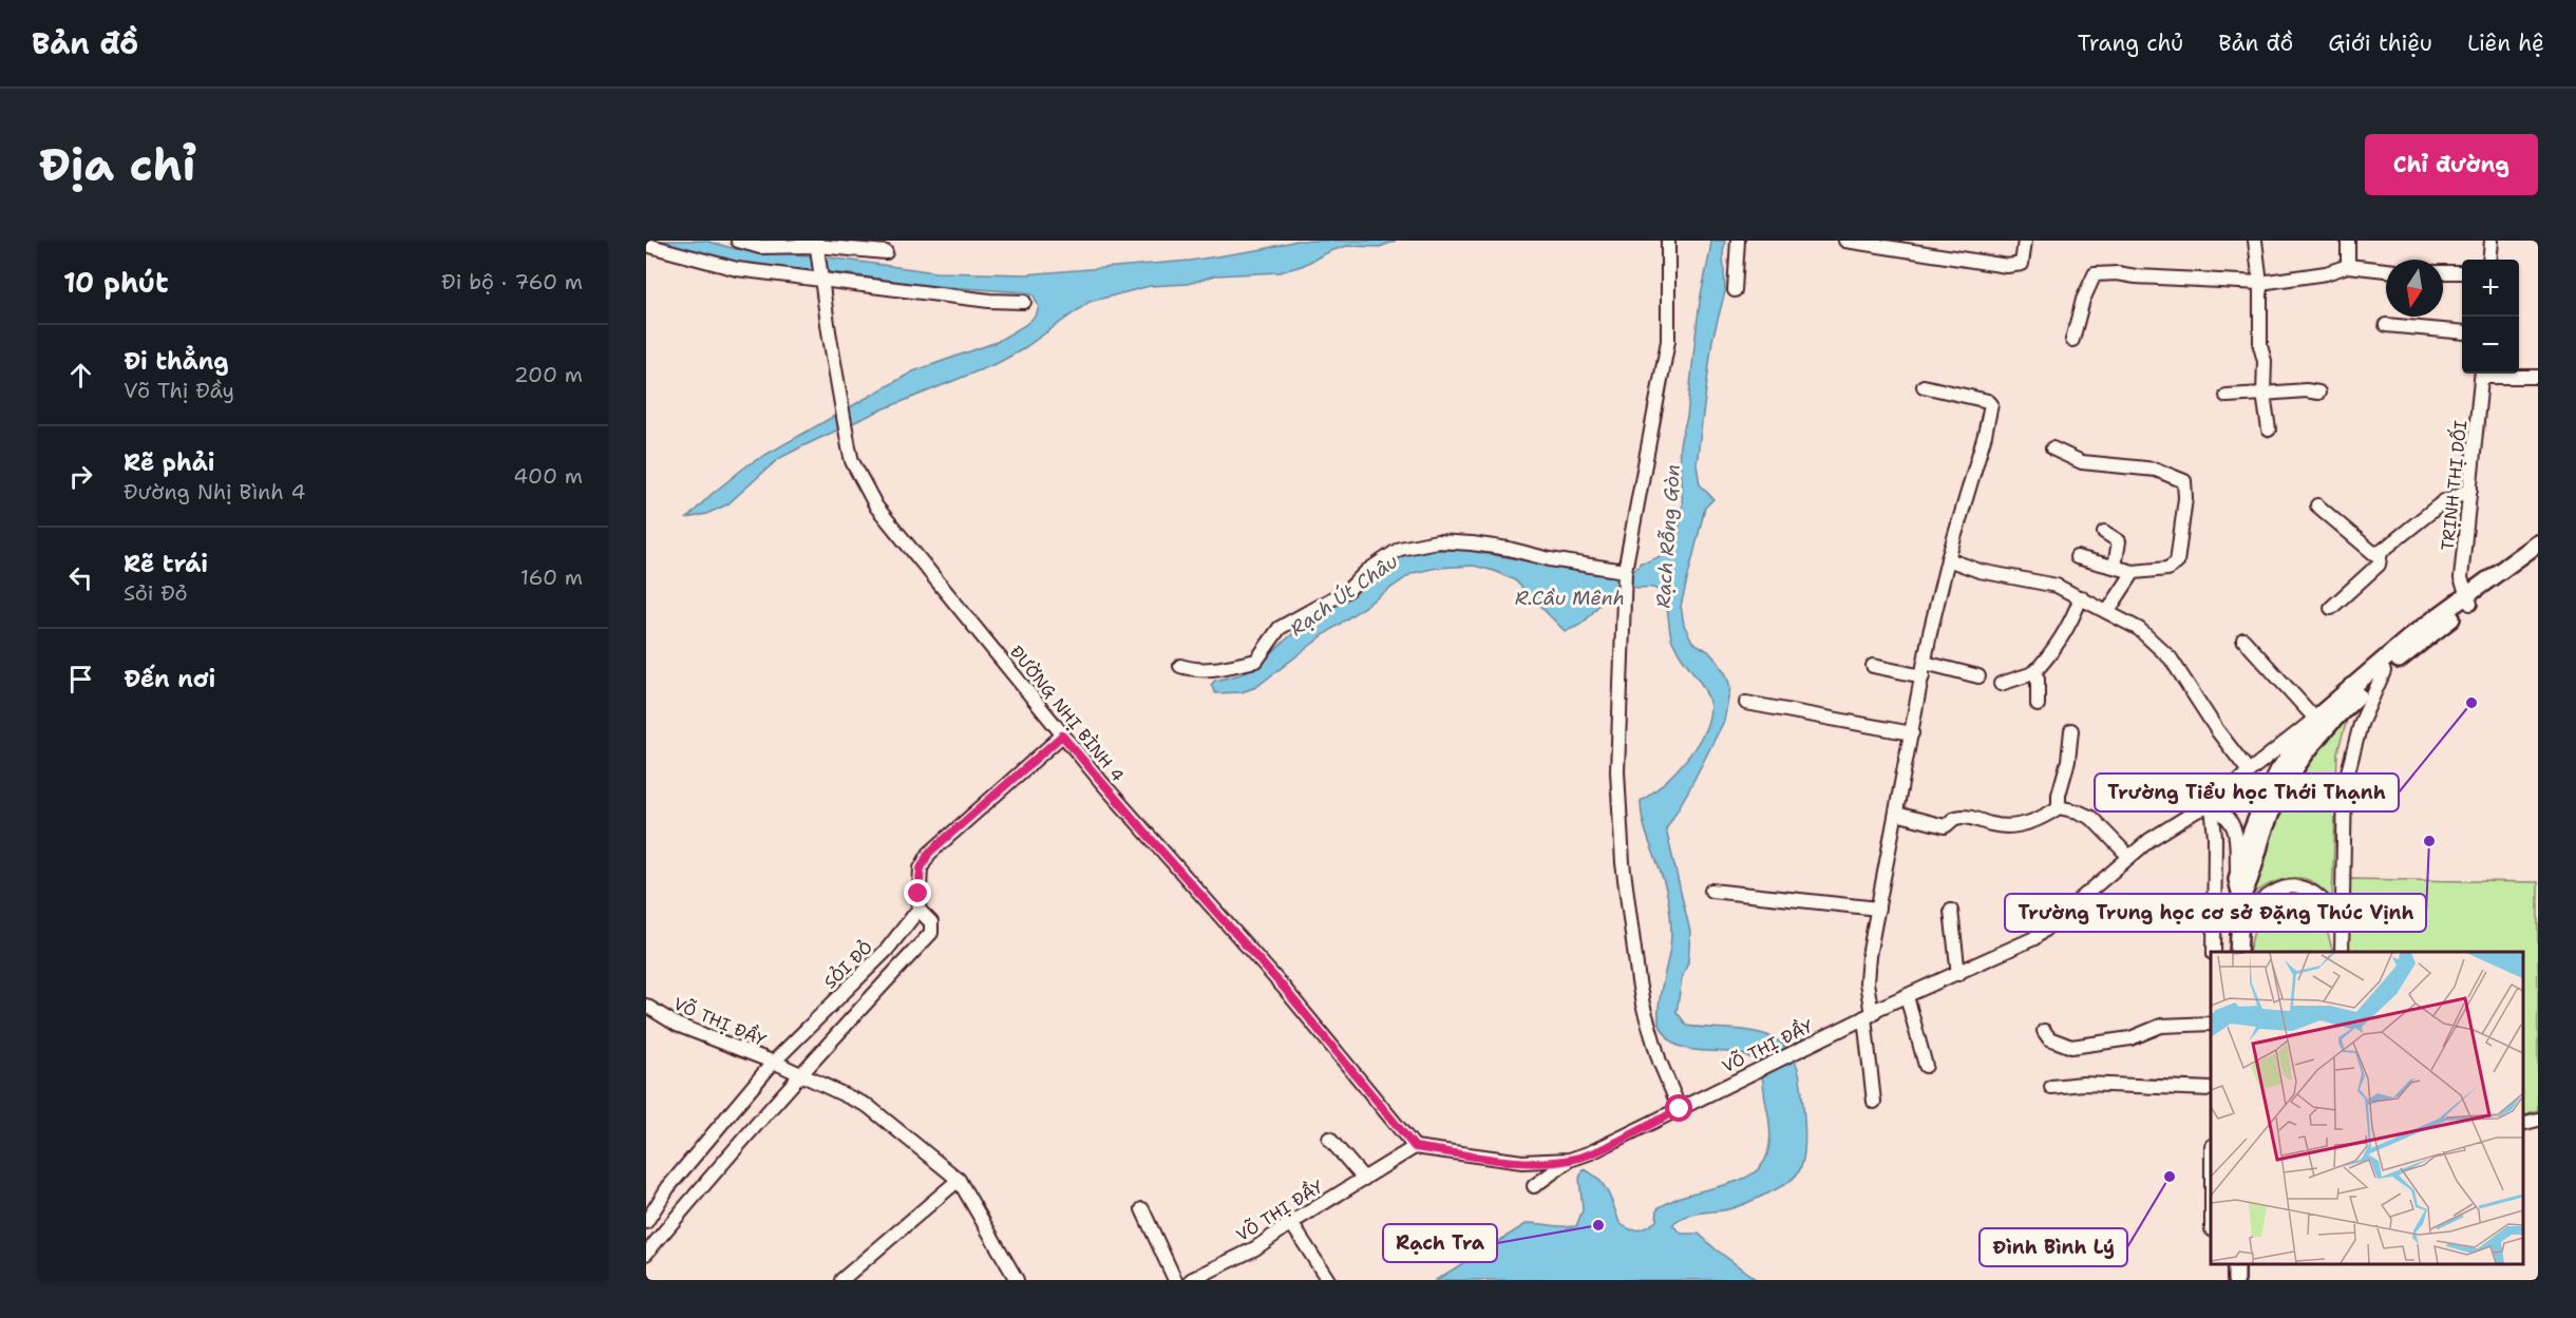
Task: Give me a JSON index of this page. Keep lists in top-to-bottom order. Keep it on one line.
{"streets":{"street":["TRỊNH THỊ DỐI","ĐƯỜNG NHỊ BÌNH 4","SỎI ĐỎ","VÕ THỊ ĐẦY"]},"crossings":[["ĐƯỜNG NHỊ BÌNH 4","VÕ THỊ ĐẦY"],["SỎI ĐỎ","VÕ THỊ ĐẦY"]],"water":["Rạch Rỗng Gòn","Rạch Út Châu","R.Cầu Mênh"],"places":["Trường Tiểu học Thới Thạnh","Trường Trung học cơ sở Đặng Thúc Vịnh","Đình Bình Lý","Rạch Tra"],"north":"bottom","page":{"header":"Bản đồ","nav":["Trang chủ","Bản đồ","Giới thiệu","Liên hệ"],"buttons":"Chỉ đường","title":"Địa chỉ","heading":["10 phút","Đi bộ · 760 m"],"map_buttons":["+","−"],"list":[["Đi thẳng","Võ Thị Đầy","200 m"],["Rẽ phải","Đường Nhị Bình 4","400 m"],["Rẽ trái","Sỏi Đỏ","160 m"],"Đến nơi"]}}
